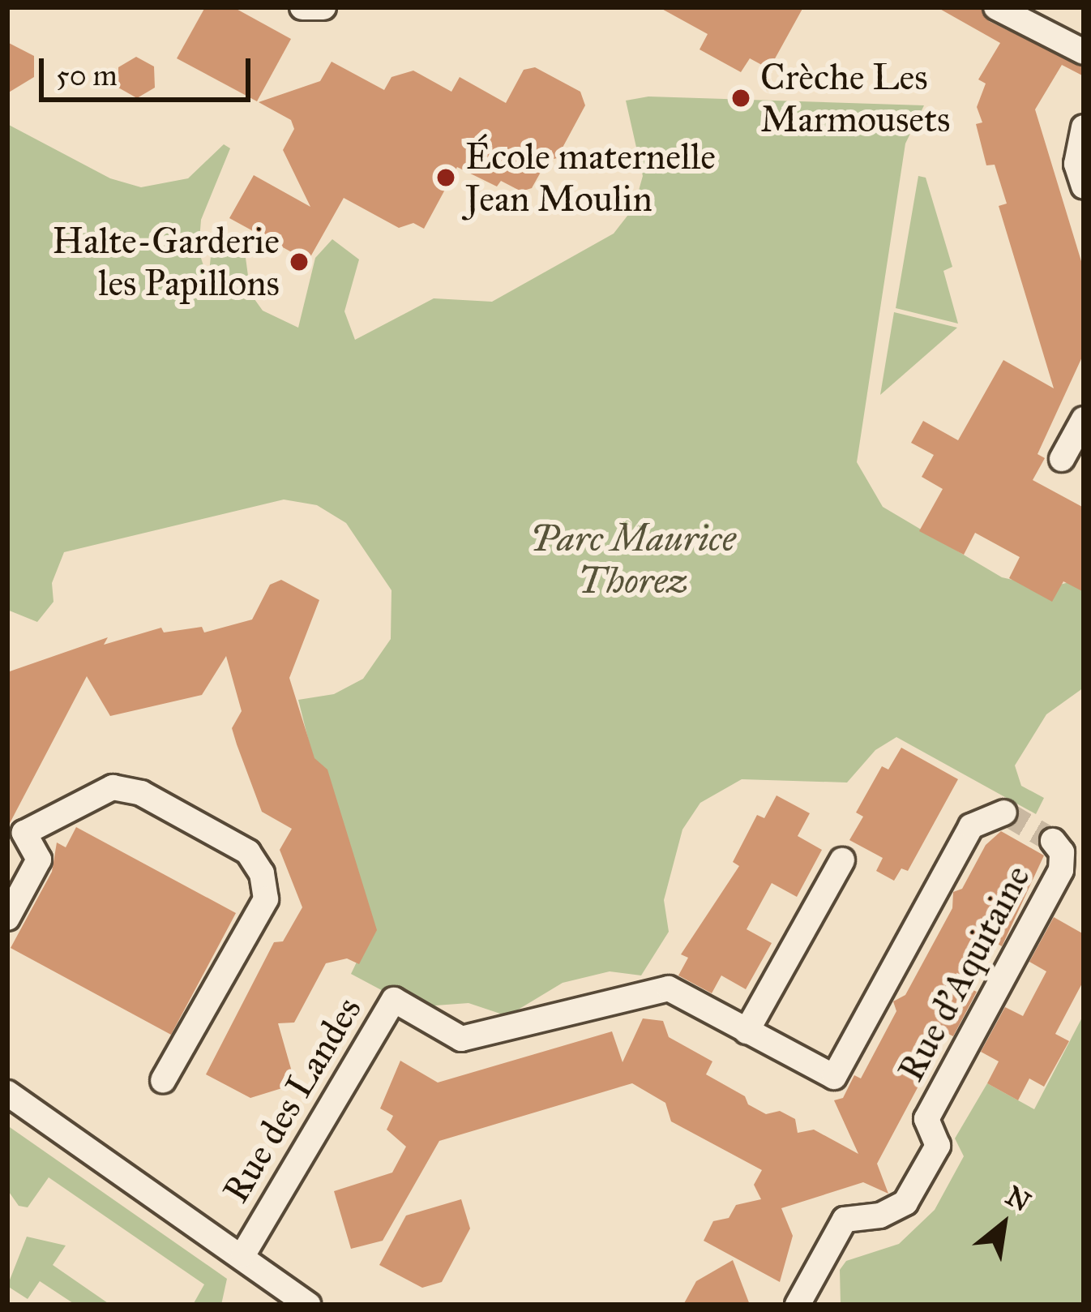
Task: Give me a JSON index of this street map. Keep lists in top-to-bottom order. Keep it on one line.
{"streets":{"street":["Rue d'Aquitaine","Rue des Landes"]},"crossings":[["Rue d'Aquitaine","Rue des Landes"]],"parks":["Parc Maurice Thorez"],"places":["Crèche Les Marmousets","École maternelle Jean Moulin","Halte-Garderie les Papillons"],"scale_bar":"50 m","north":"top right"}
